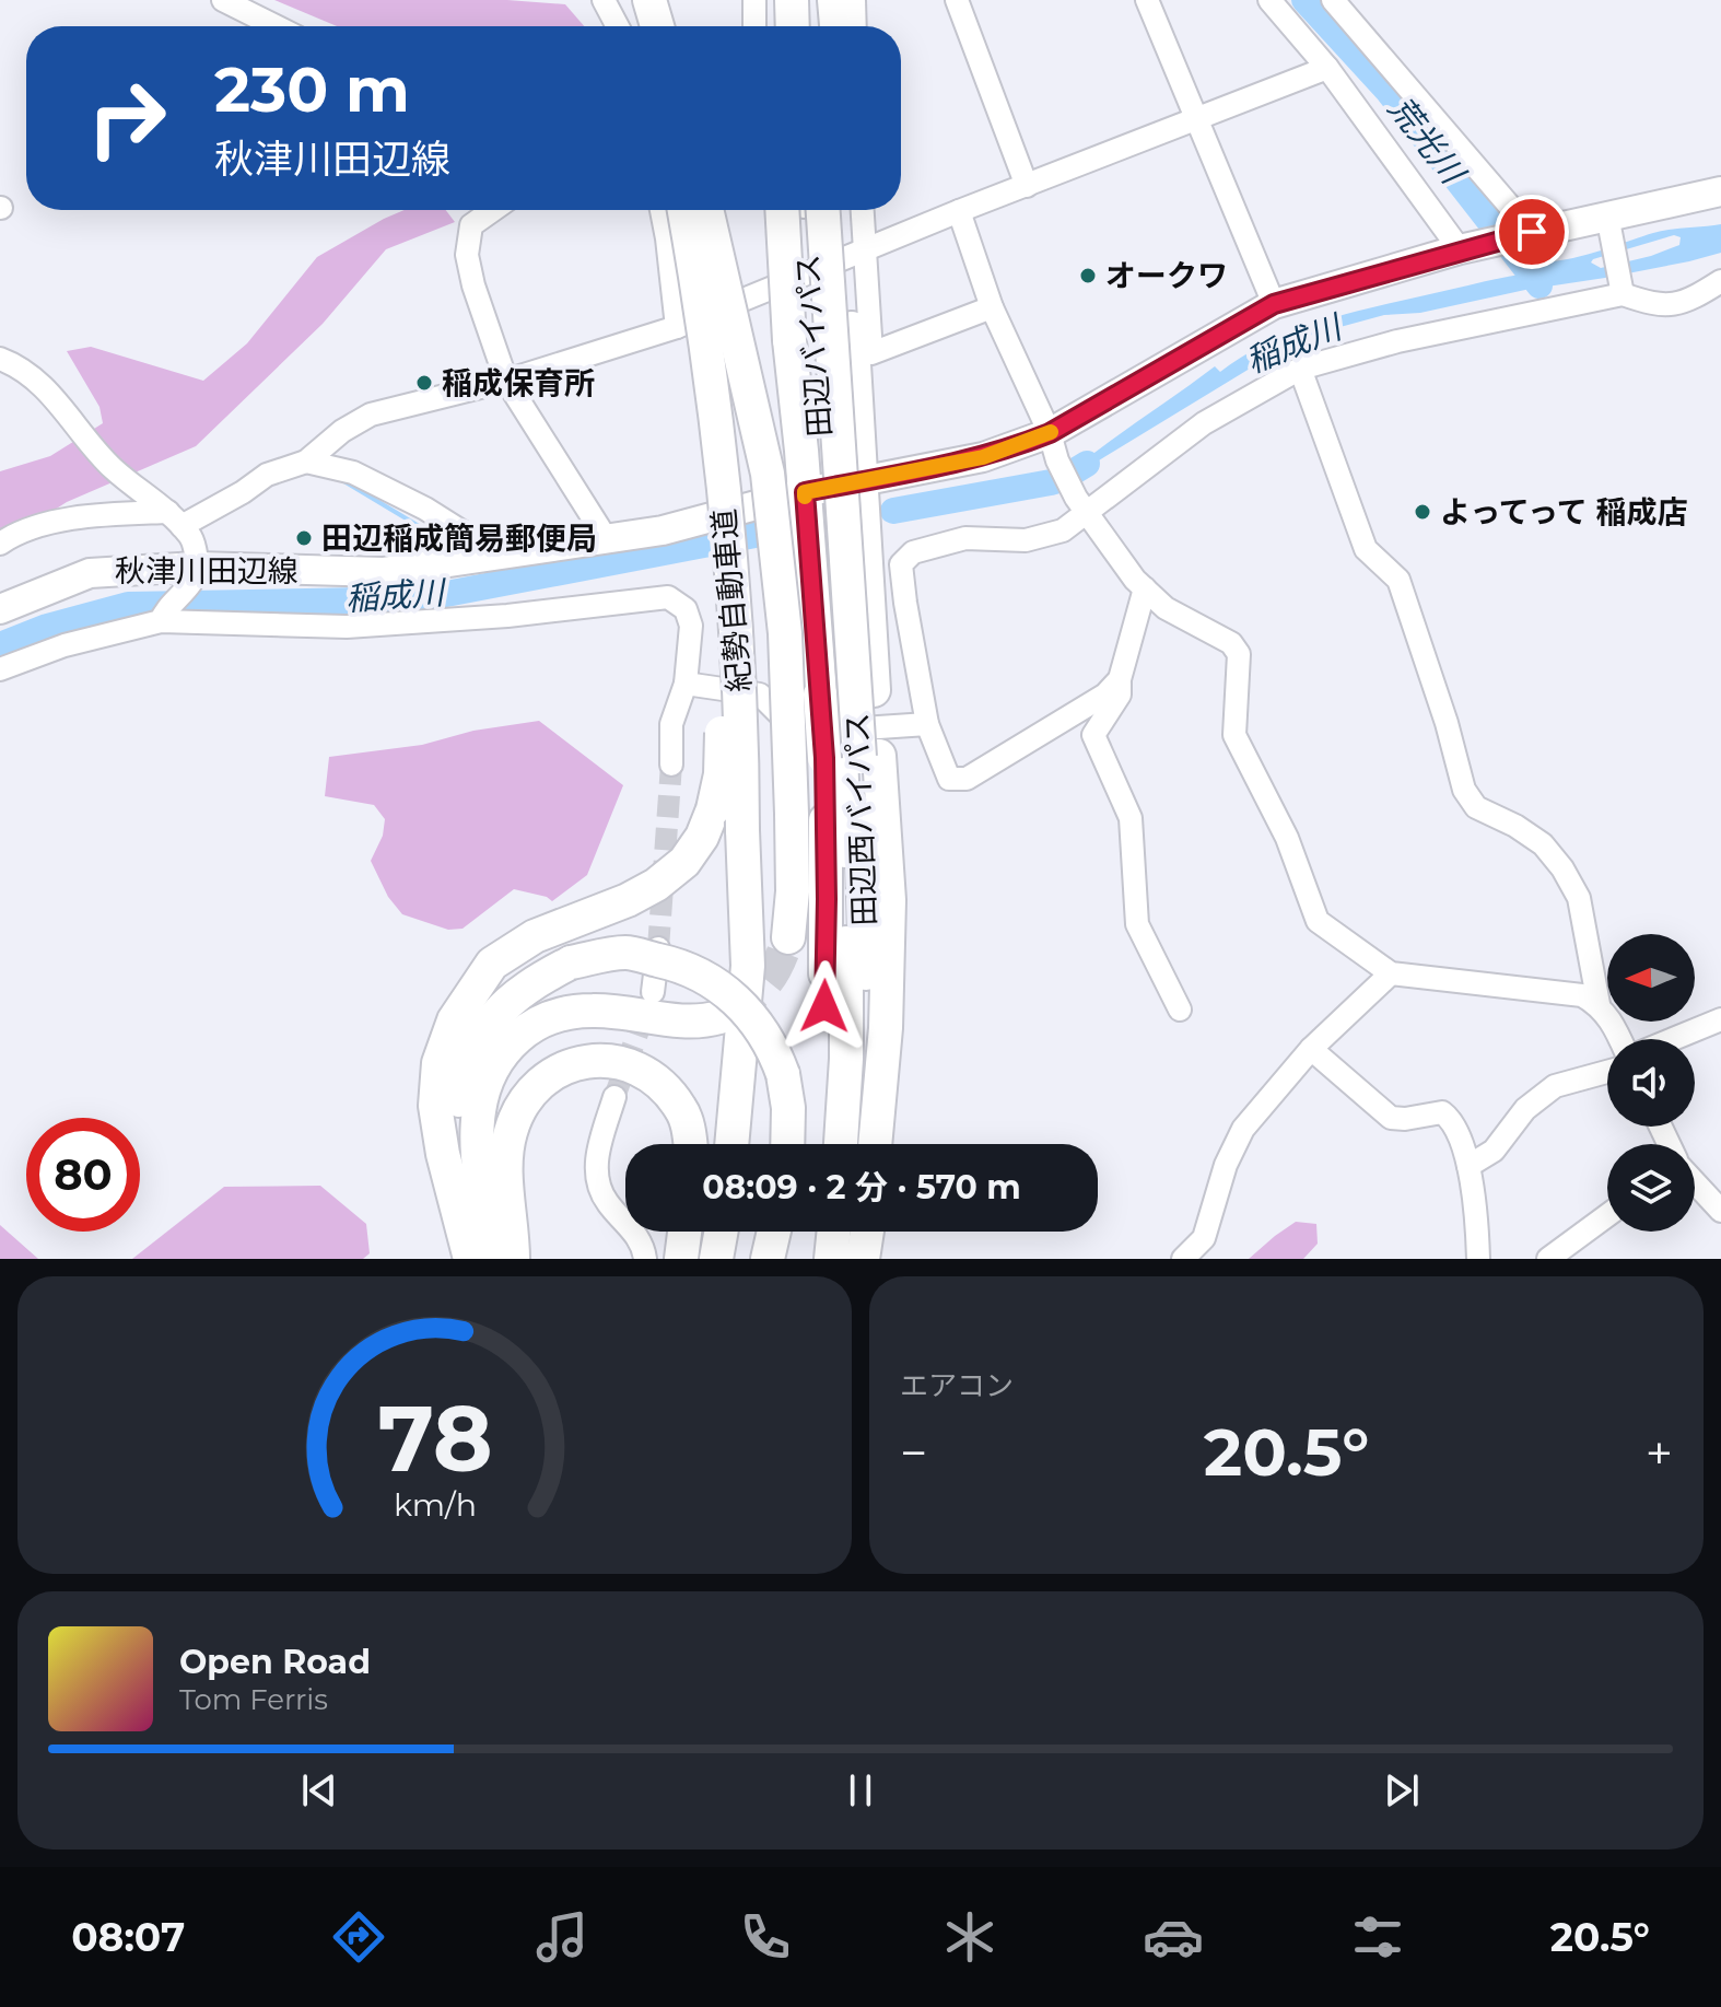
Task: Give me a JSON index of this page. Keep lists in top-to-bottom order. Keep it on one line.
{"streets":{"highway":["田辺バイパス","紀勢自動車道","田辺西バイパス"],"main road":["秋津川田辺線"]},"crossings":[["田辺バイパス","秋津川田辺線"],["田辺バイパス","田辺西バイパス"],["秋津川田辺線","田辺西バイパス"]],"water":["荒光川","稲成川"],"places":["オークワ","稲成保育所","よってって 稲成店","田辺稲成簡易郵便局"],"north":"left","page":{"turn":["230 m","秋津川田辺線"],"limit":"80","trip":"08:09 · 2 分 · 570 m","tile":"エアコン","heat":["−","20.5°","+"],"song":["Open Road","Tom Ferris"],"tabs":["08:07","20.5°"],"gauge":["78","km/h"]}}
